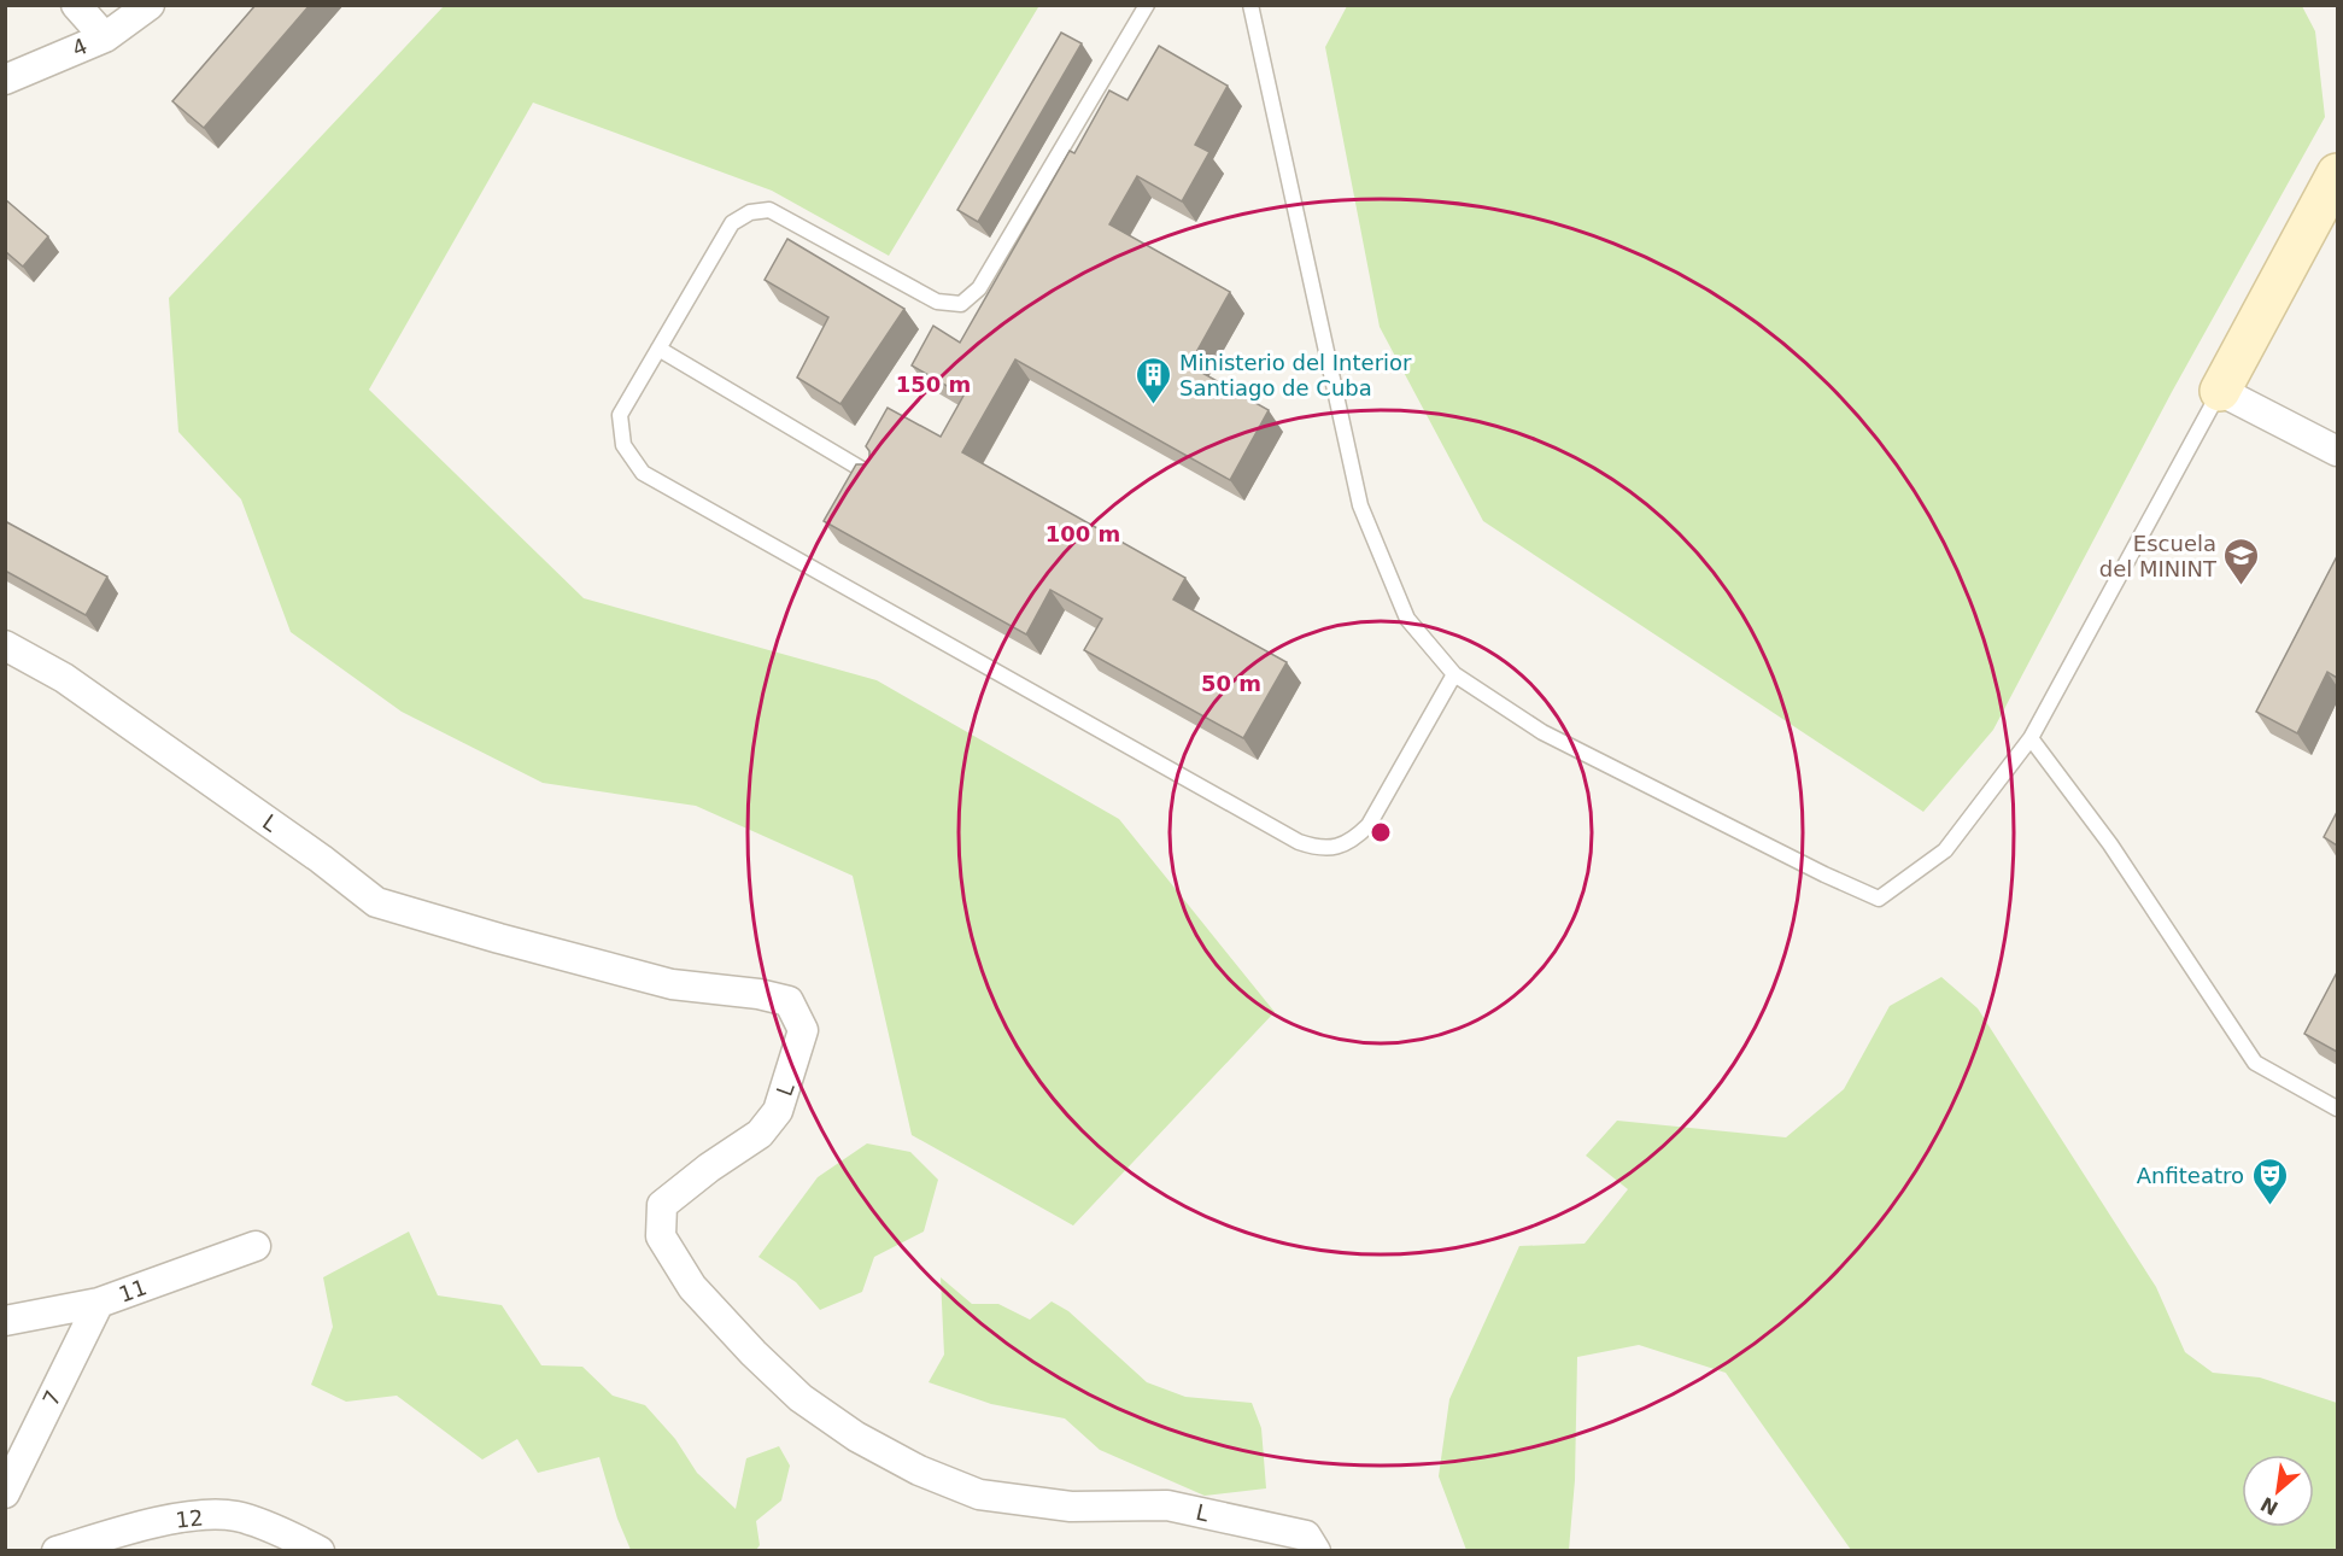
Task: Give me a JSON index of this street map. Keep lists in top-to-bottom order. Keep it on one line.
{"streets":{"street":["4","L","11","7","12"]},"crossings":[["11","7"]],"places":{"building":["Ministerio del Interior Santiago de Cuba"],"school or university":["Escuela del MININT"],"theatre":["Anfiteatro"]},"north":"bottom left","rings":["150 m","100 m","50 m"]}
